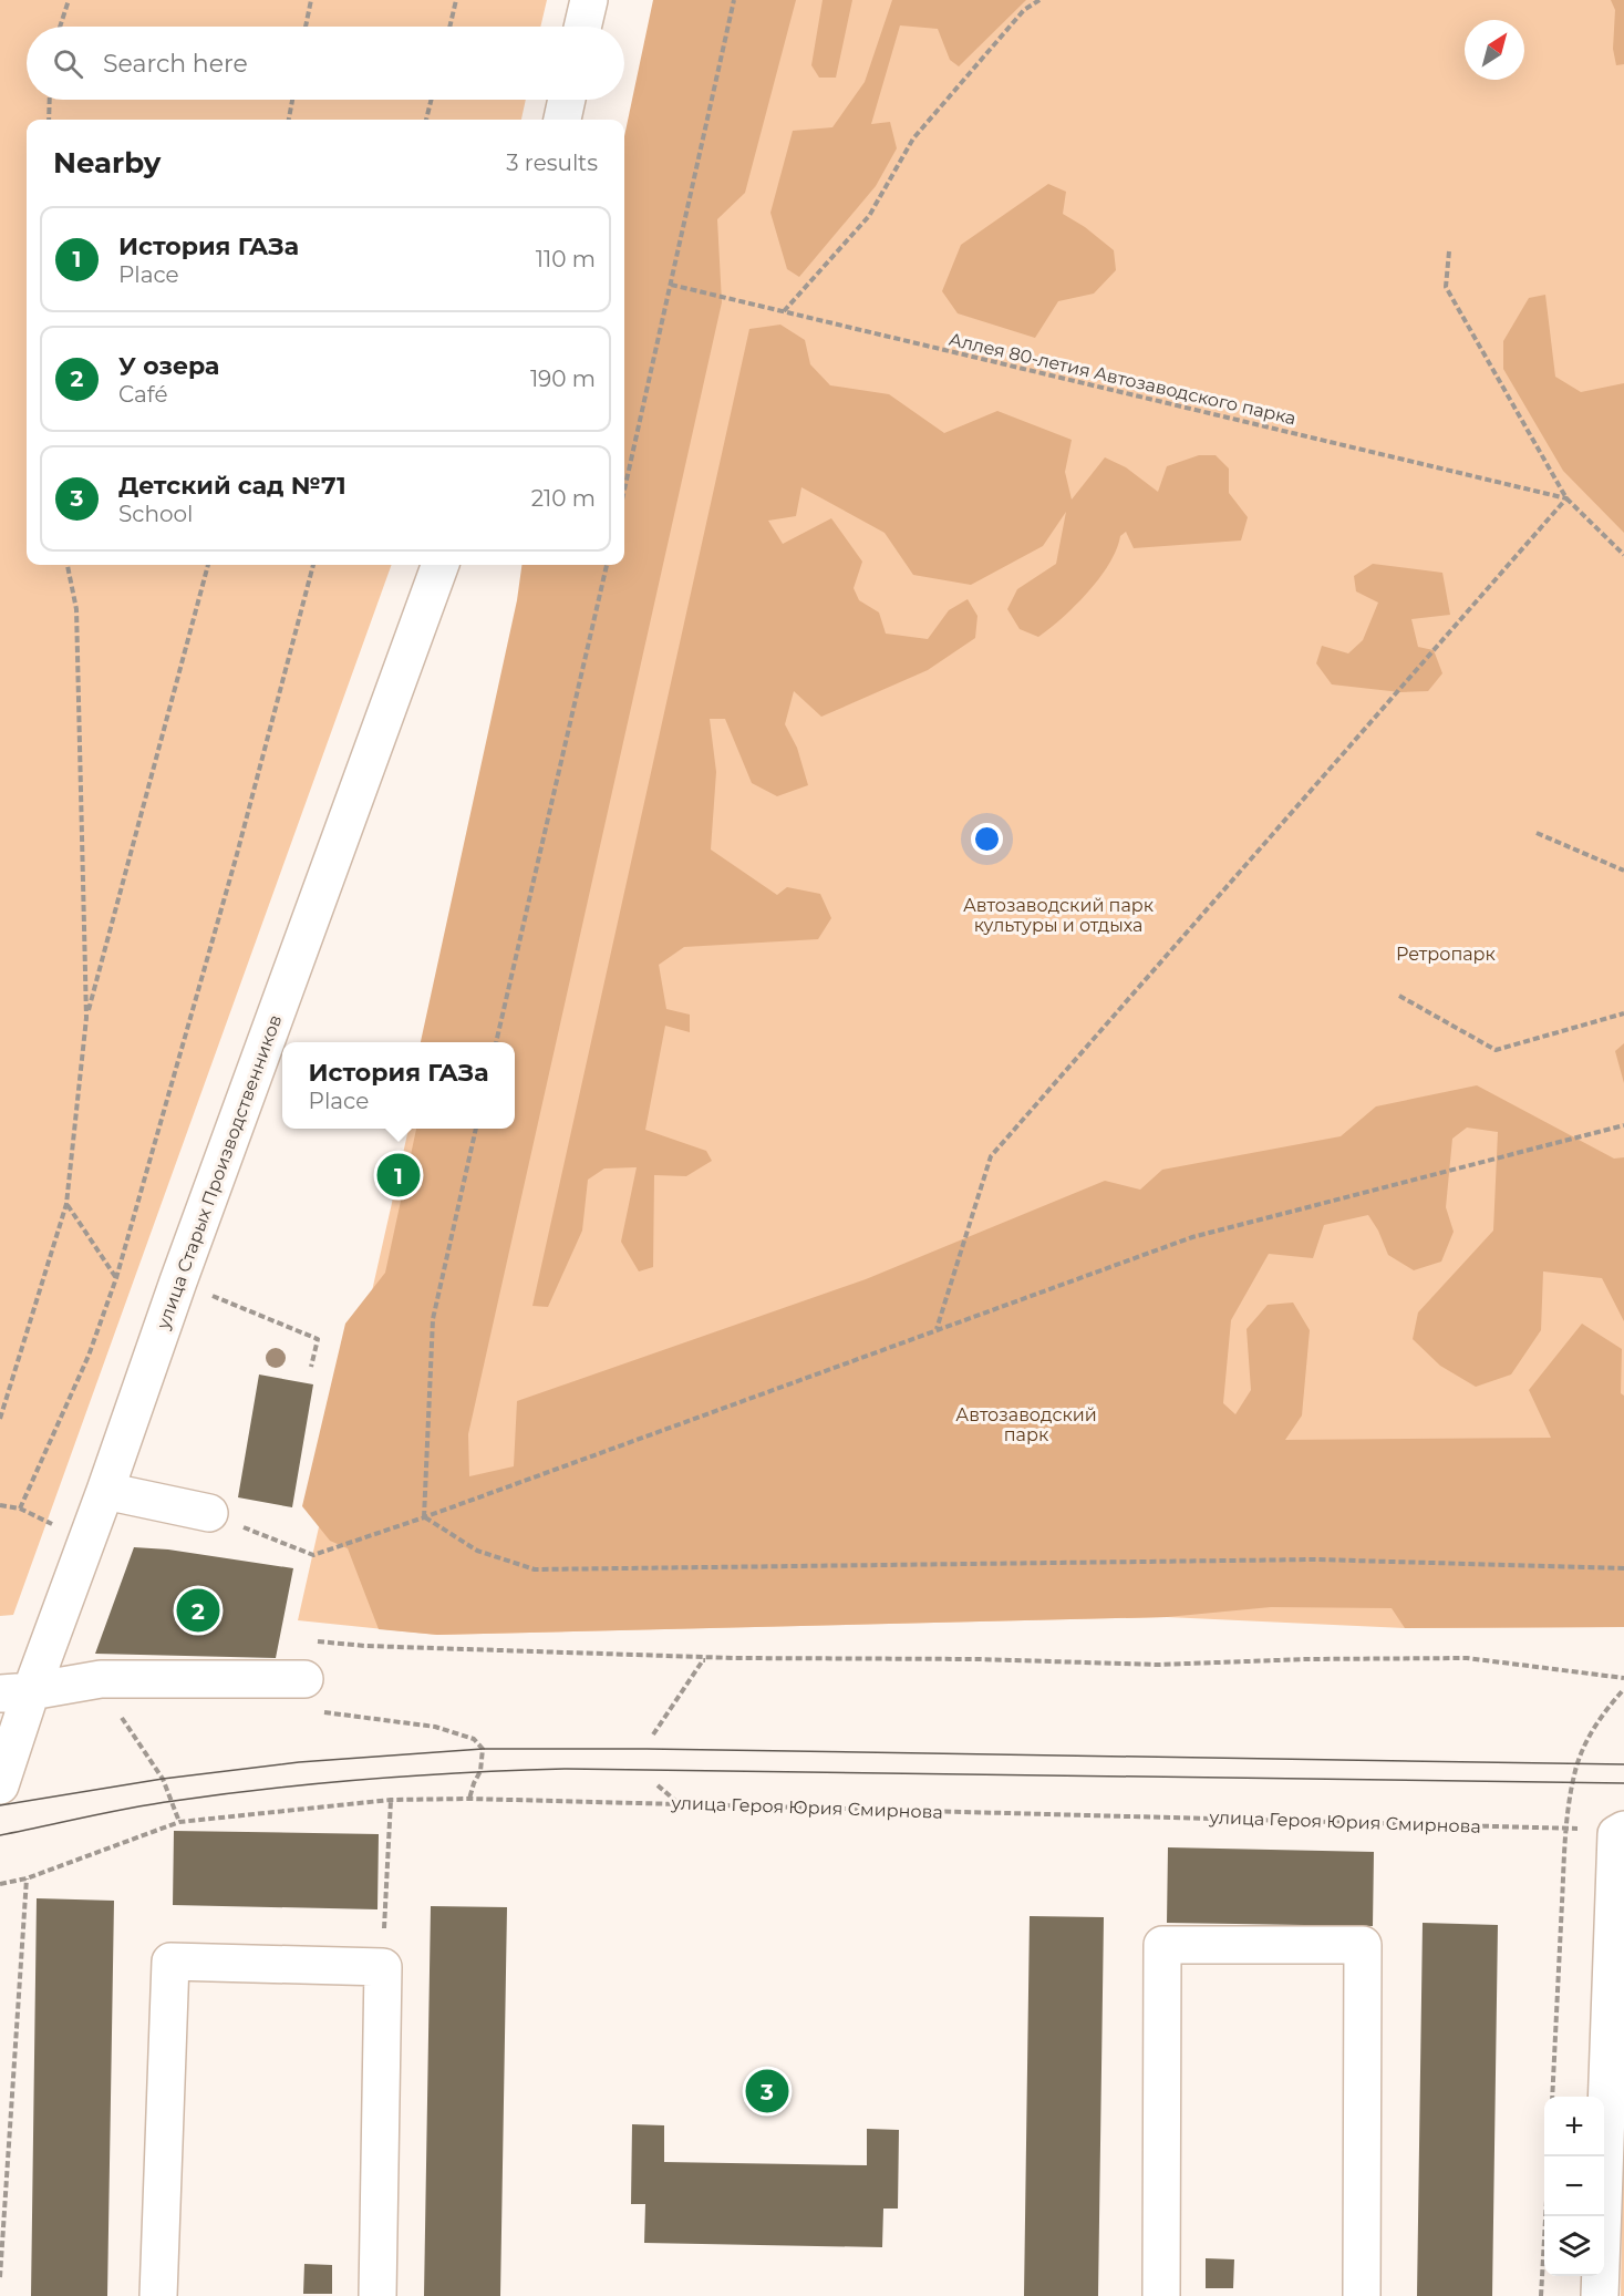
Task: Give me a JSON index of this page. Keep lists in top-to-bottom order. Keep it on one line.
{"streets":{"street":["улица Старых Производственников"],"path":["Аллея 80-летия Автозаводского парка","улица Героя Юрия Смирнова"]},"parks":["Автозаводский парк культуры и отдыха","Ретропарк","Автозаводский парк"],"north":"top right","page":{"search":"Search here","heading":["Nearby","3 results"],"list":[{"mark":"1","name":"История ГАЗа","note":"Place","value":"110 m"},{"mark":"2","name":"У озера","note":"Café","value":"190 m"},{"mark":"3","name":"Детский сад №71","note":"School","value":"210 m"}],"popup":["История ГАЗа","Place"],"pins":["1","2","3"],"map_buttons":["+","−"]}}
